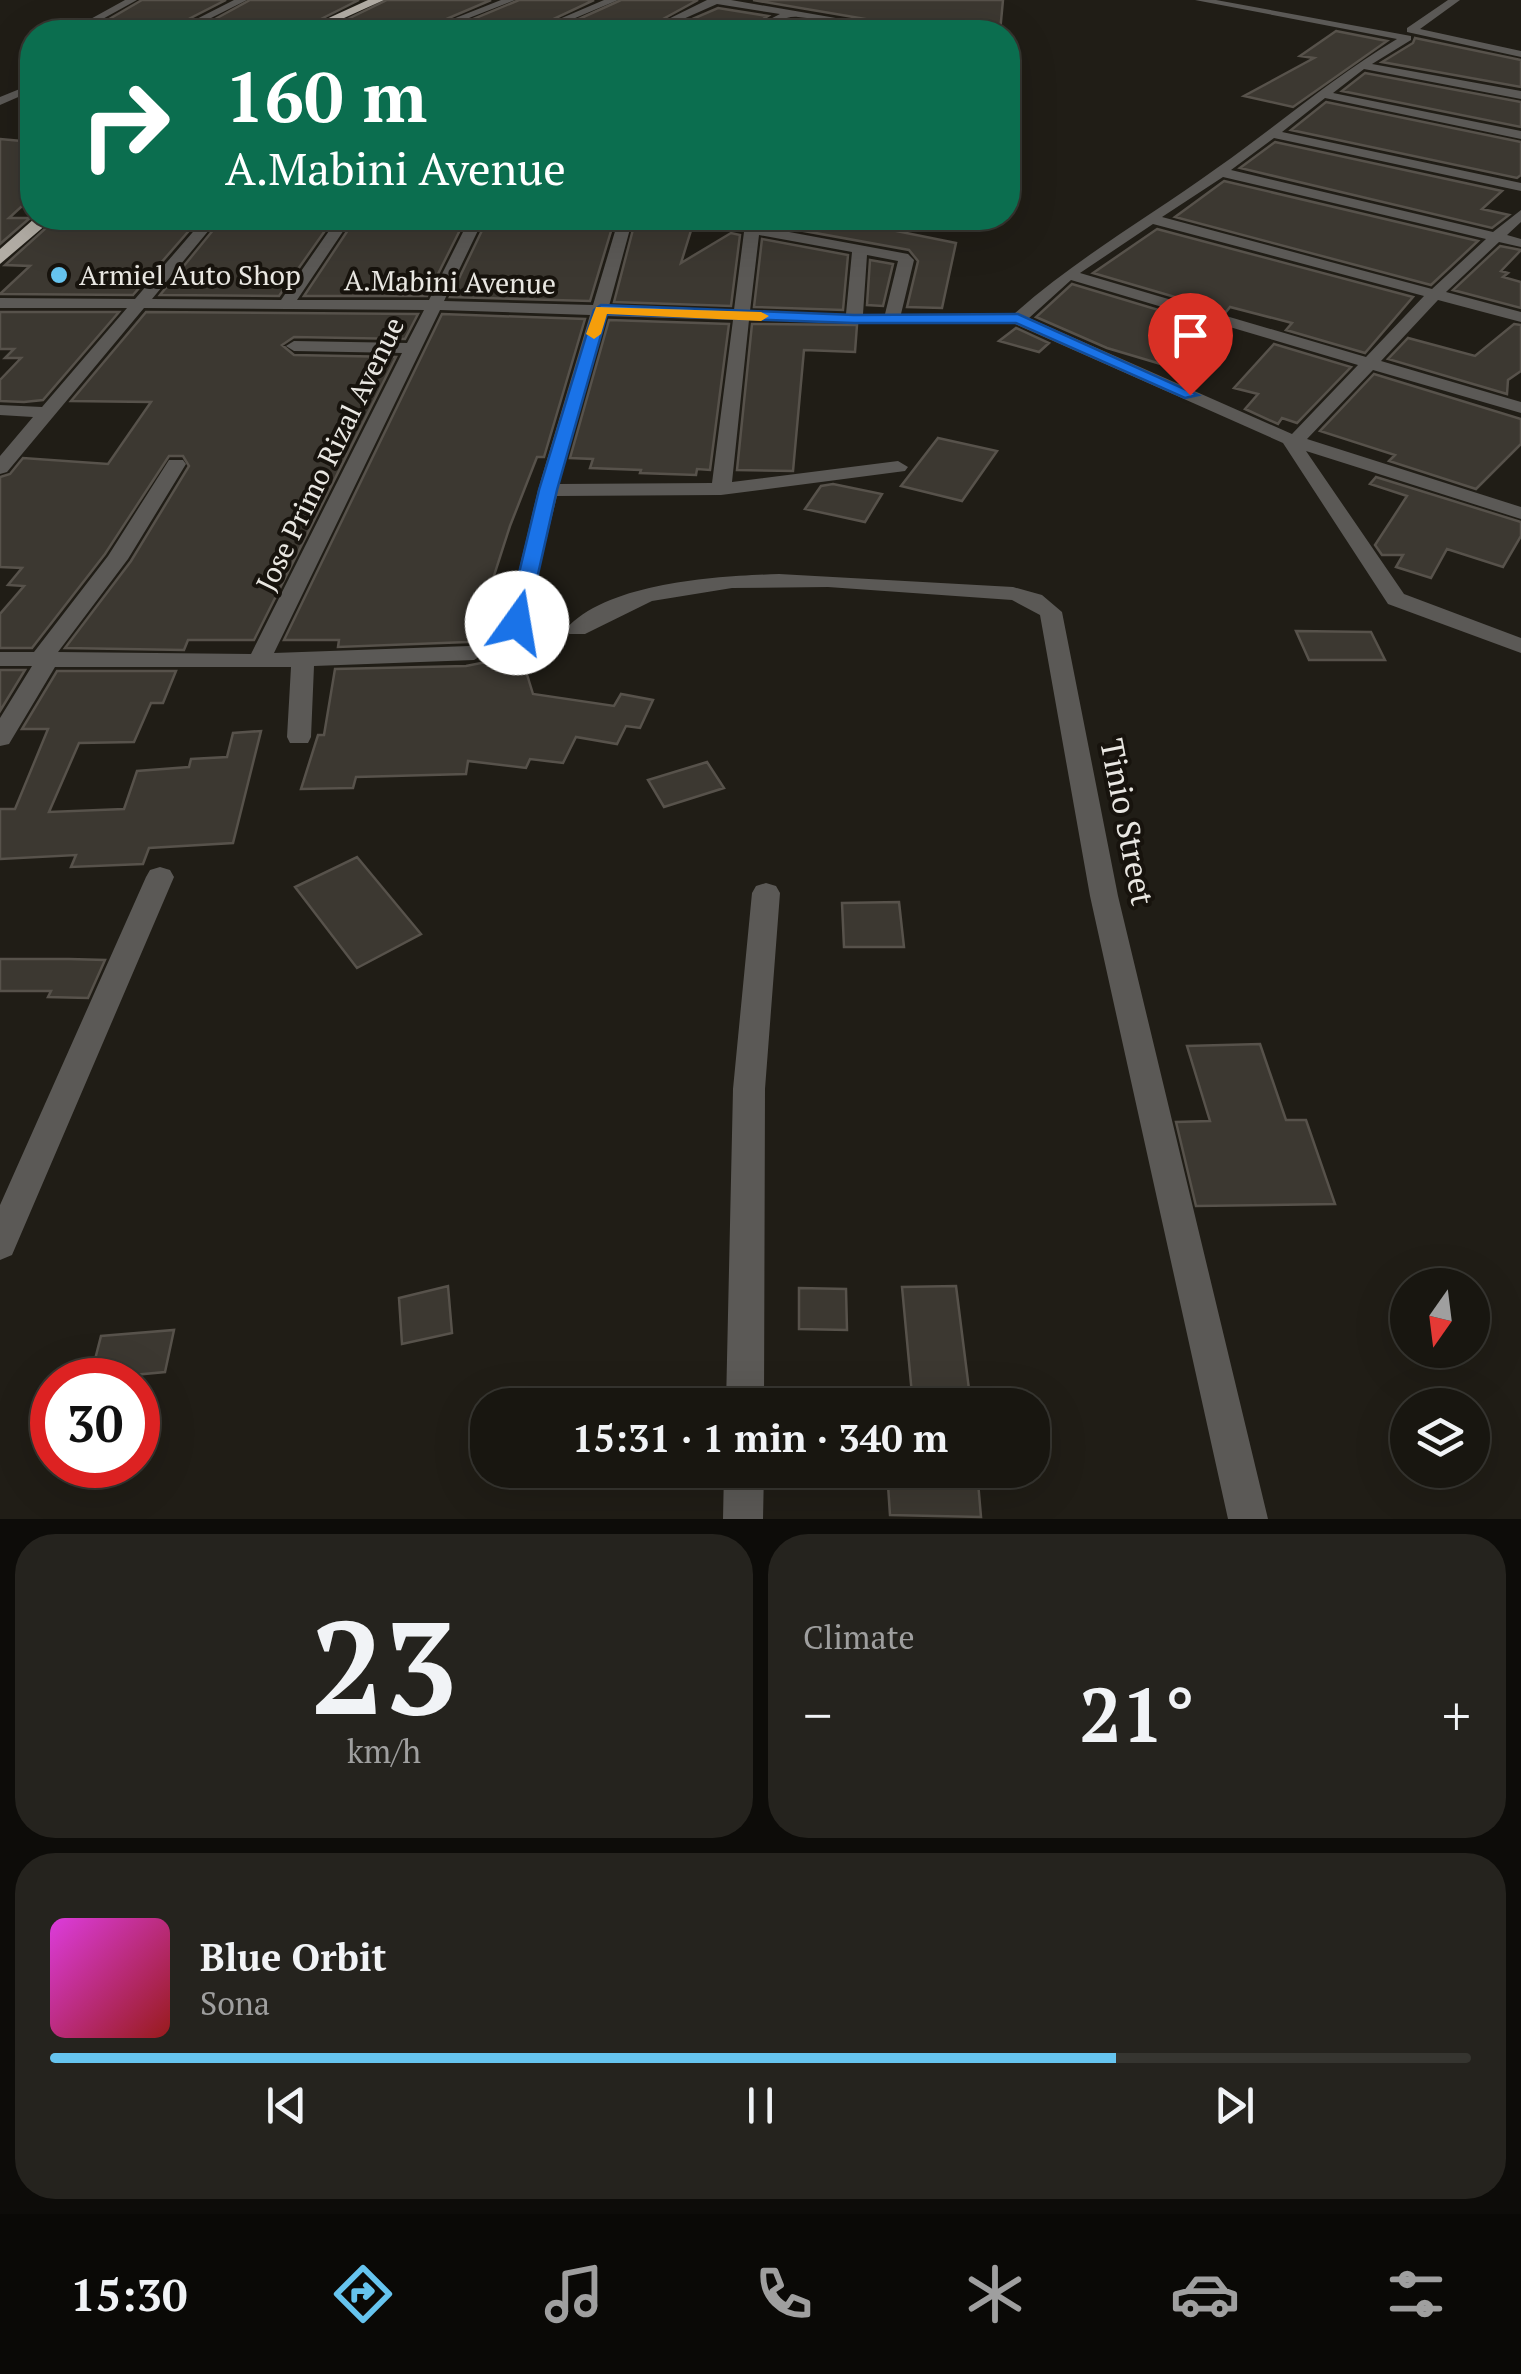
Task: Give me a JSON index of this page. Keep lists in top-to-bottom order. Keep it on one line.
{"streets":{"street":["A.Mabini Avenue","Jose Primo Rizal Avenue","Tinio Street"]},"crossings":[["A.Mabini Avenue","Jose Primo Rizal Avenue"]],"places":["Armiel Auto Shop"],"north":"bottom","page":{"turn":["160 m","A.Mabini Avenue"],"limit":"30","trip":"15:31 · 1 min · 340 m","tile":[["23","km/h"],"Climate"],"heat":["−","21°","+"],"song":["Blue Orbit","Sona"],"tabs":"15:30"}}
